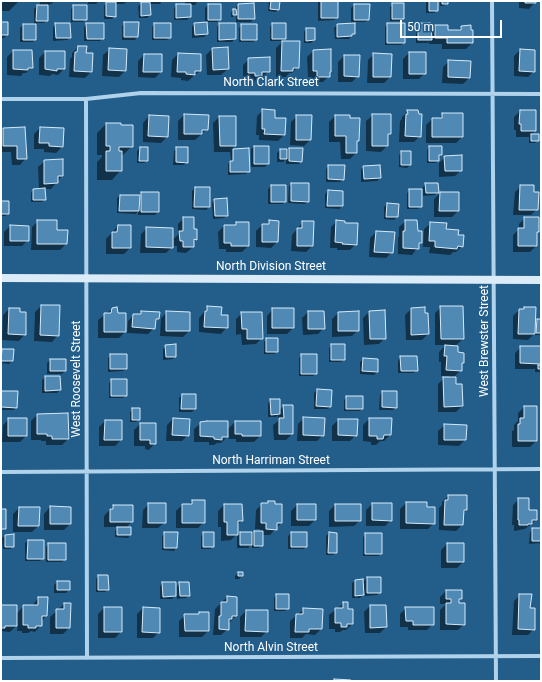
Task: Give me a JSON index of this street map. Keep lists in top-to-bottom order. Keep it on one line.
{"streets":{"street":["North Clark Street","North Division Street","West Brewster Street","West Roosevelt Street","North Harriman Street","North Alvin Street"]},"crossings":[["North Clark Street","West Brewster Street"],["North Clark Street","West Roosevelt Street"],["North Division Street","West Brewster Street"],["North Division Street","West Roosevelt Street"],["West Brewster Street","North Harriman Street"],["West Brewster Street","North Alvin Street"],["West Roosevelt Street","North Harriman Street"],["West Roosevelt Street","North Alvin Street"]],"scale_bar":"50 m"}
